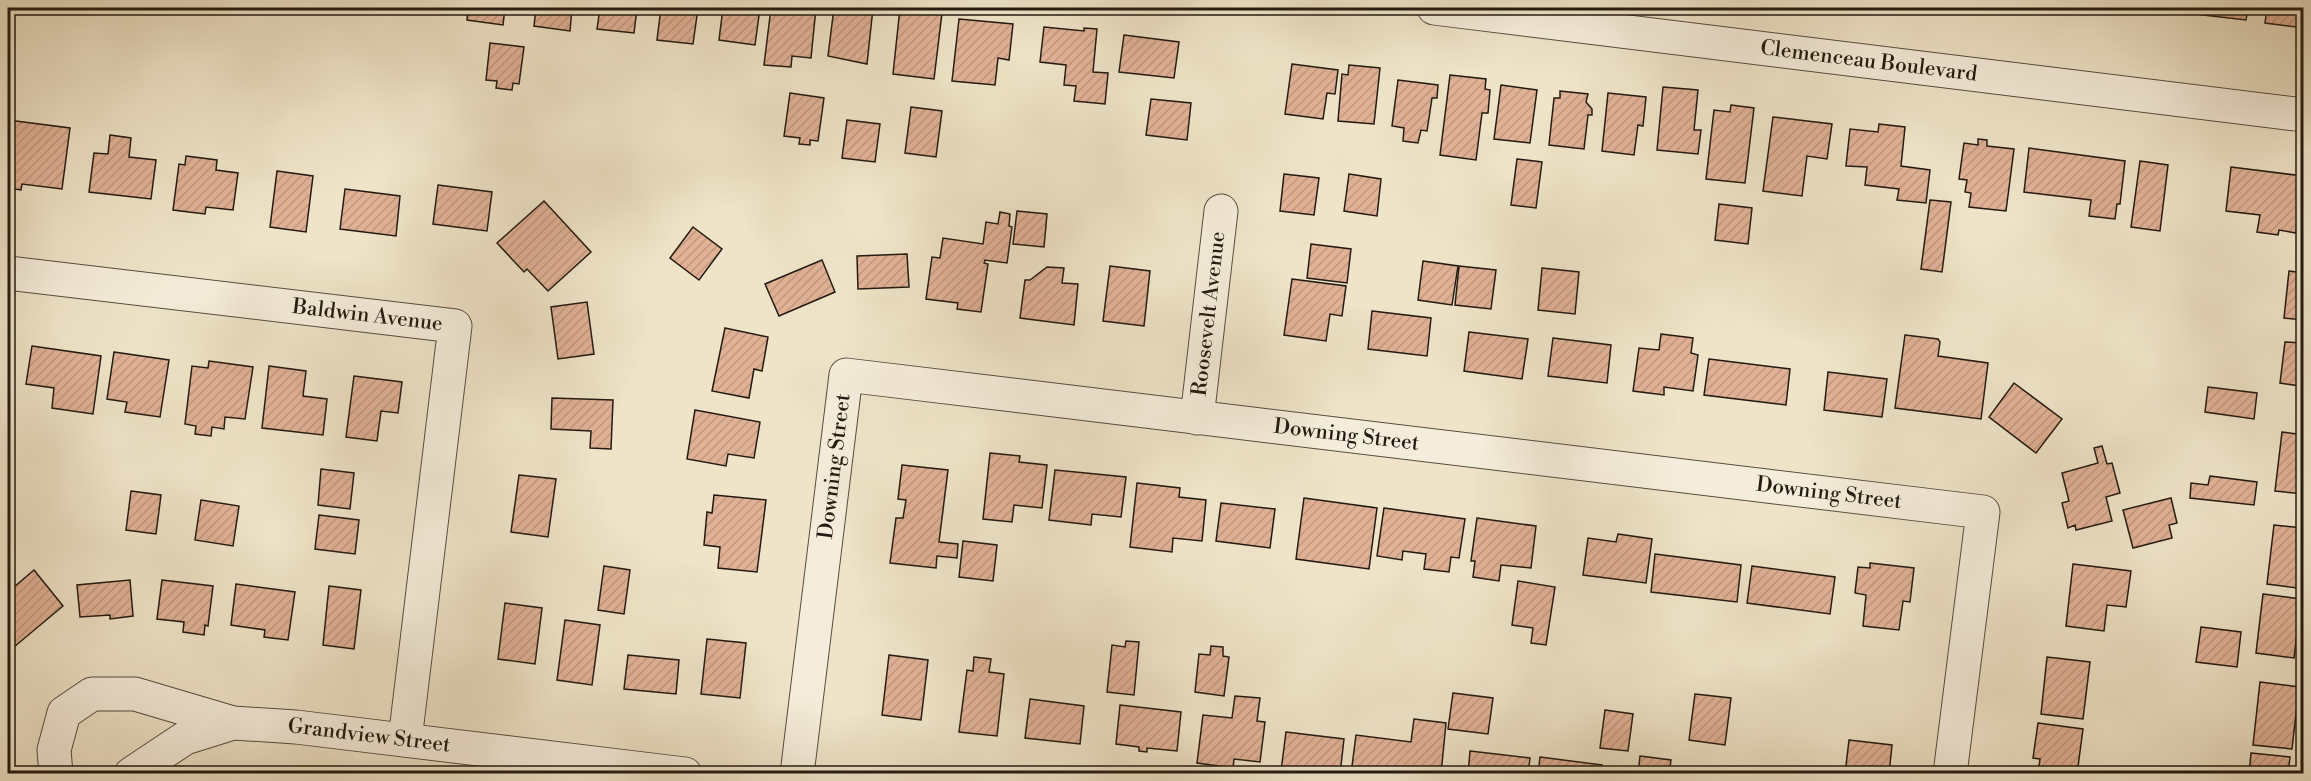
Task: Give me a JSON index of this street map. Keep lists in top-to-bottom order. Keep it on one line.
{"streets":{"street":["Clemenceau Boulevard","Roosevelt Avenue","Baldwin Avenue","Downing Street","Grandview Street"]},"crossings":[["Roosevelt Avenue","Downing Street"],["Baldwin Avenue","Grandview Street"]]}
